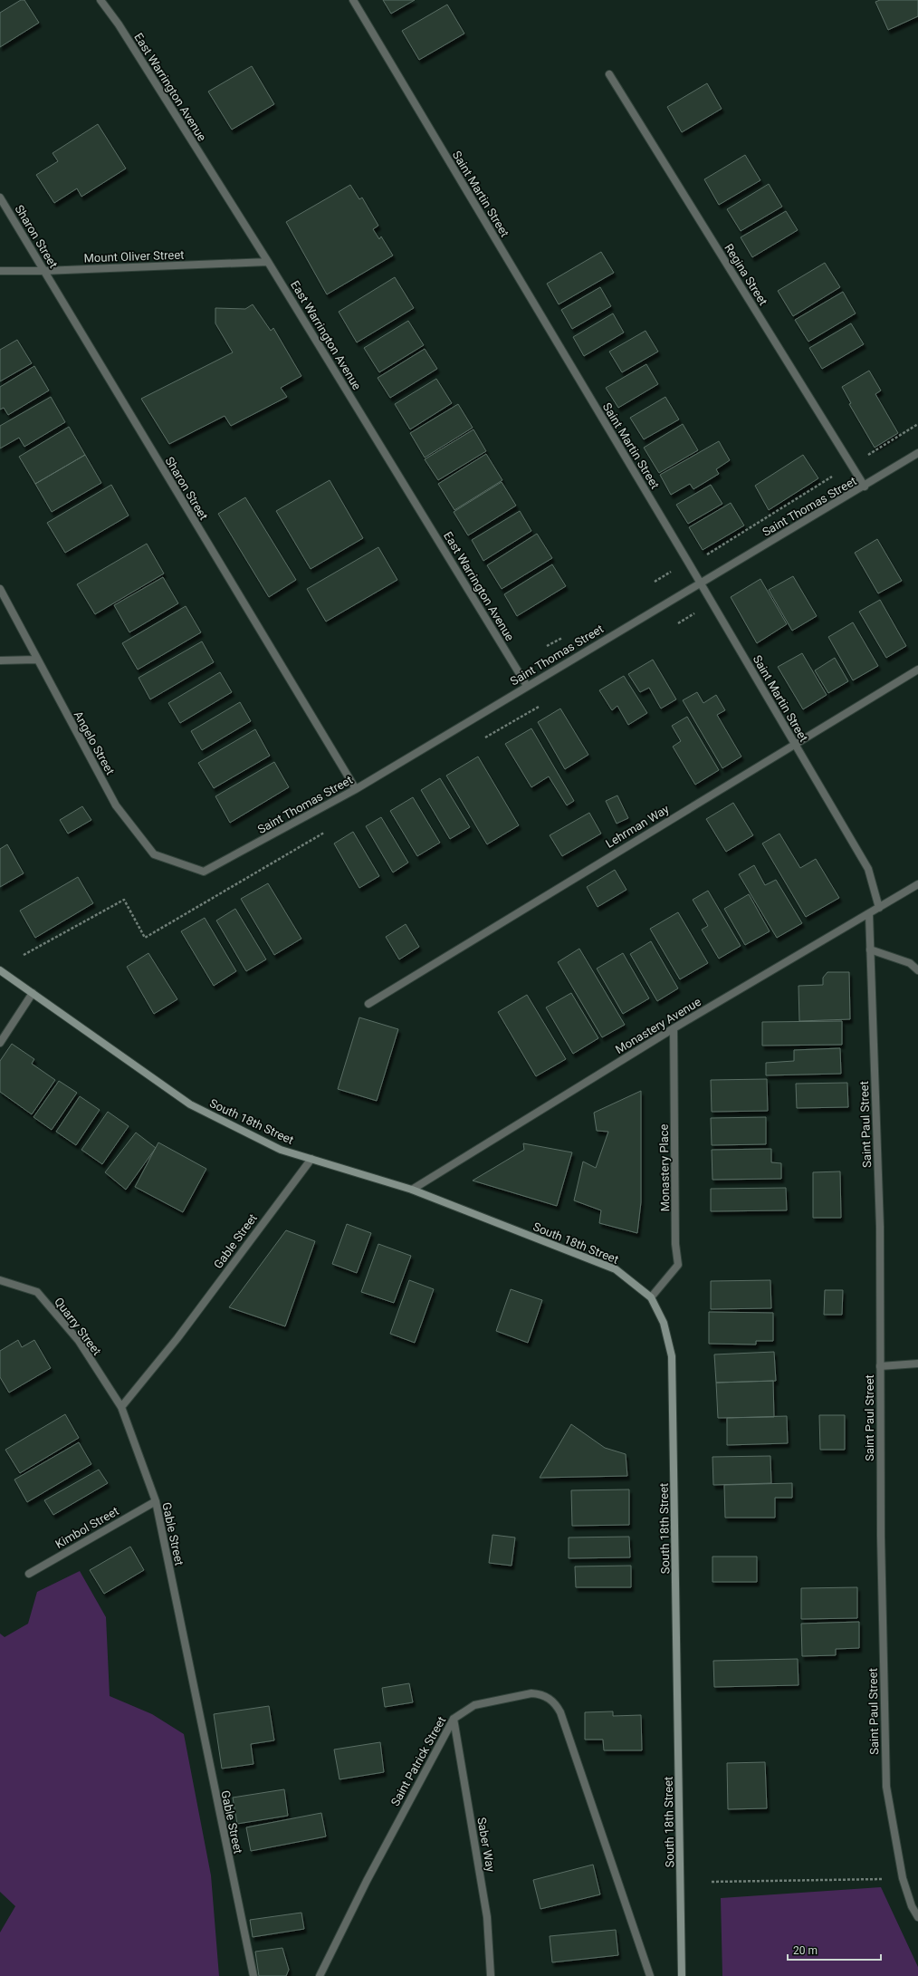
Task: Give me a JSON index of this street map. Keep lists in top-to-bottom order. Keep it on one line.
{"streets":{"main road":["South 18th Street"],"street":["East Warrington Avenue","Saint Martin Street","Sharon Street","Mount Oliver Street","Regina Street","Saint Thomas Street","Angelo Street","Lehrman Way","Monastery Avenue","Saint Paul Street","Monastery Place","Gable Street","Quarry Street","Kimbol Street","Saint Patrick Street","Saber Way"]},"crossings":[["East Warrington Avenue","Mount Oliver Street"],["East Warrington Avenue","Saint Thomas Street"],["Saint Martin Street","Saint Thomas Street"],["Saint Martin Street","Lehrman Way"],["Saint Martin Street","Monastery Avenue"],["Sharon Street","Mount Oliver Street"],["Sharon Street","Saint Thomas Street"],["Regina Street","Saint Thomas Street"],["Saint Thomas Street","Angelo Street"],["Monastery Avenue","South 18th Street"],["Monastery Avenue","Saint Paul Street"],["Monastery Avenue","Monastery Place"],["South 18th Street","Monastery Place"],["South 18th Street","Gable Street"],["Gable Street","Quarry Street"],["Gable Street","Kimbol Street"],["Saint Patrick Street","Saber Way"]],"scale_bar":"20 m"}
